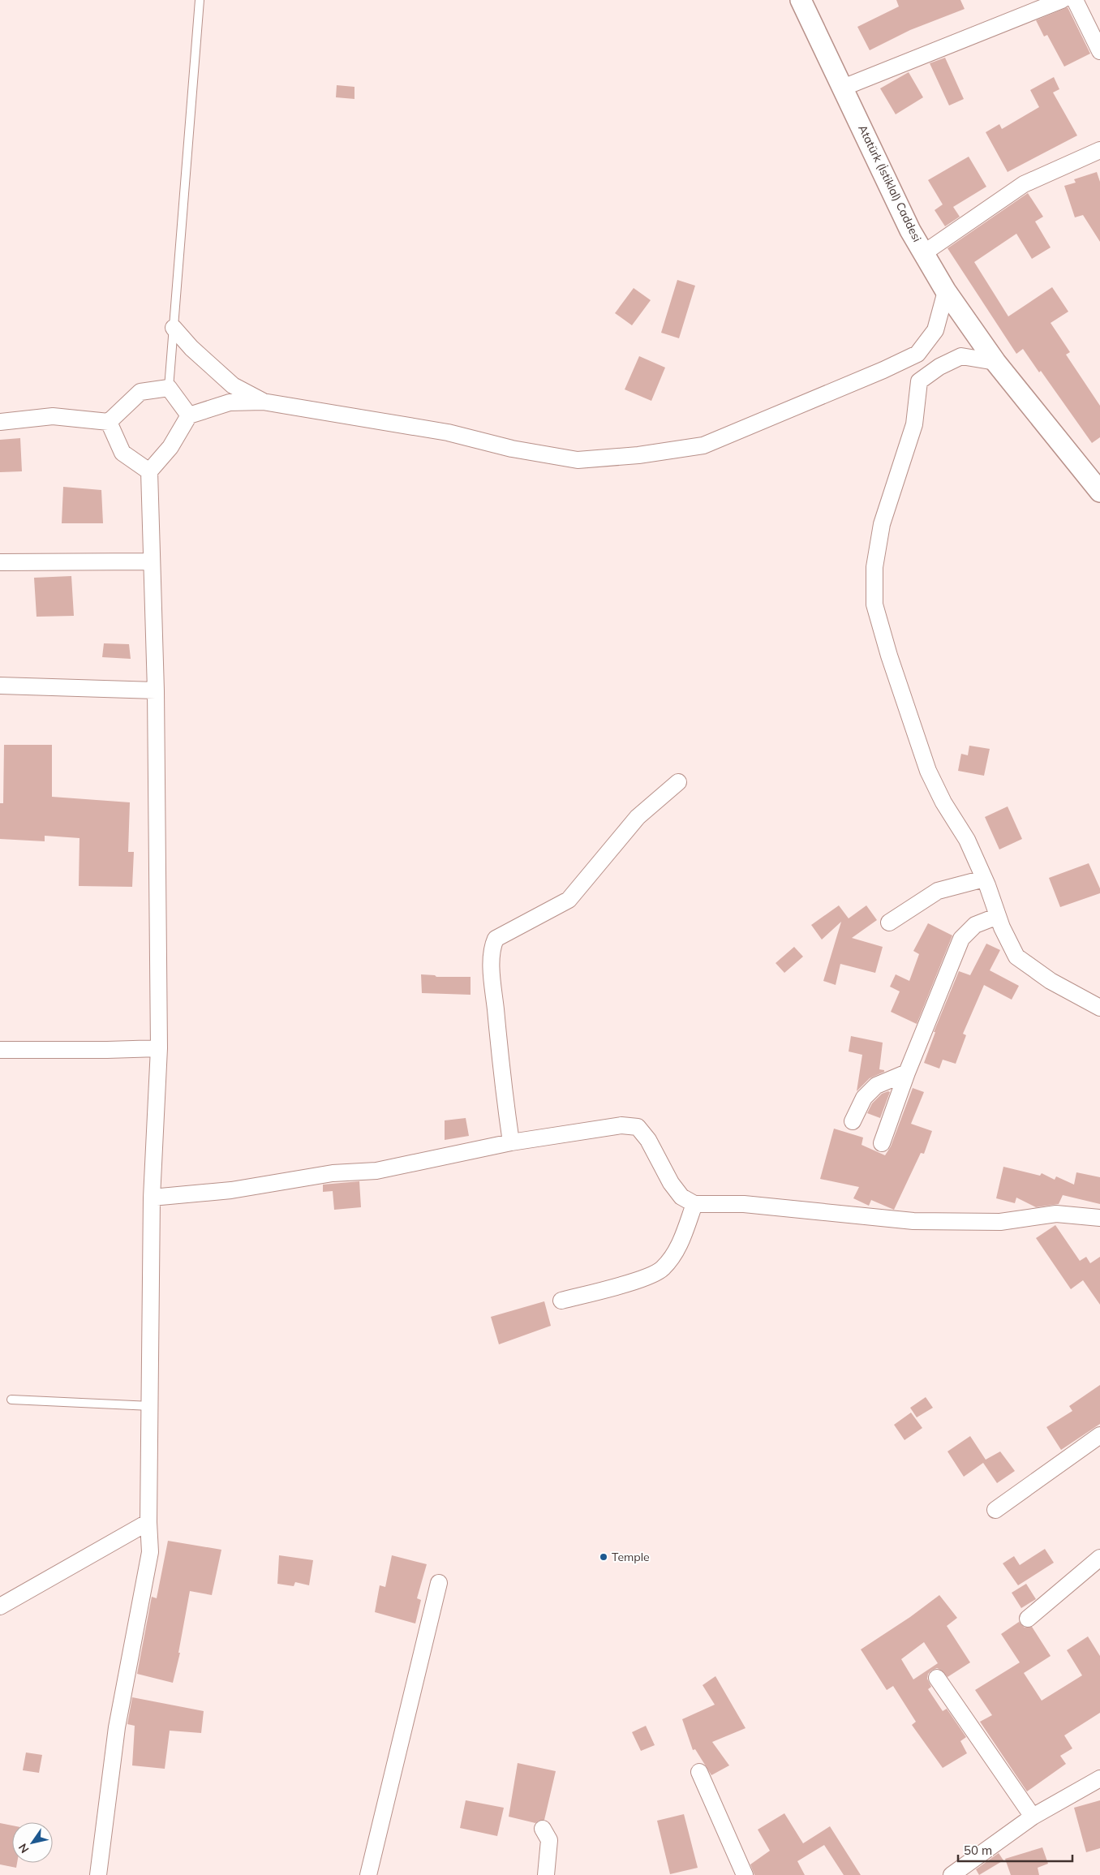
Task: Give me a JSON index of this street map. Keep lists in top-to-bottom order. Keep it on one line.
{"streets":{"street":["Atatürk (İstiklal) Caddesi"]},"places":["Temple"],"scale_bar":"50 m","north":"bottom left"}
